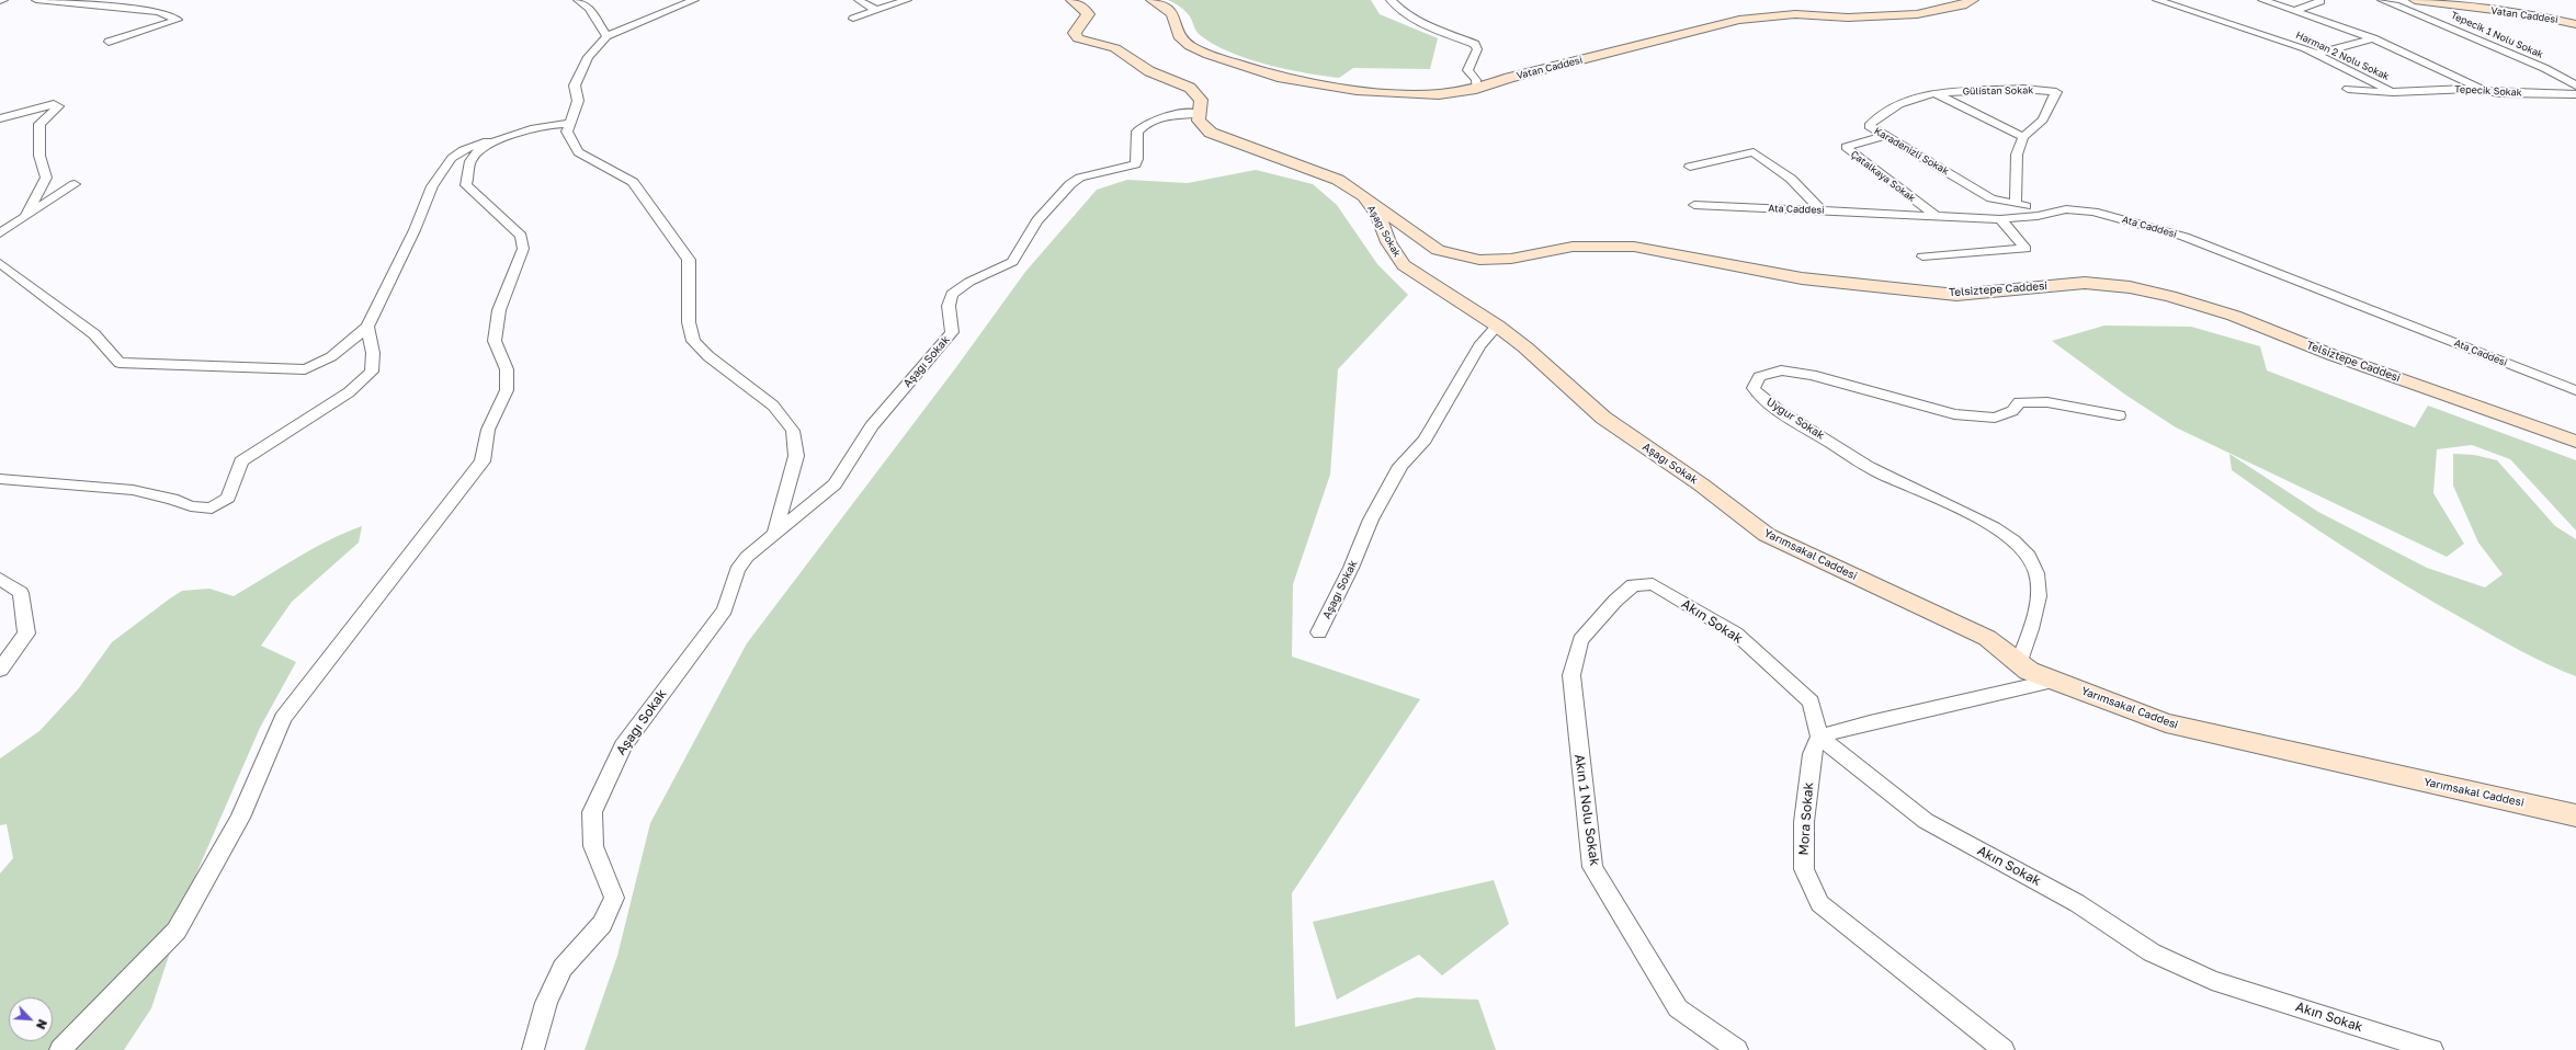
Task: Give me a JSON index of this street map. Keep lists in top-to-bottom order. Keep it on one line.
{"streets":{"street":["Vatan Caddesi","Tepecik 1 Nolu Sokak","Harman 2 Nolu Sokak","Gülistan Sokak","Tepecik Sokak","Karadenizli Sokak","Çatalkaya Sokak","Ata Caddesi","Aşağı Sokak","Telsiztepe Caddesi","Uygur Sokak","Yarımsakal Caddesi","Akın Sokak","Akın 1 Nolu Sokak","Mora Sokak"]},"crossings":[["Harman 2 Nolu Sokak","Tepecik Sokak"],["Gülistan Sokak","Karadenizli Sokak"],["Karadenizli Sokak","Çatalkaya Sokak"],["Çatalkaya Sokak","Ata Caddesi"],["Aşağı Sokak","Telsiztepe Caddesi"],["Aşağı Sokak","Yarımsakal Caddesi"],["Uygur Sokak","Yarımsakal Caddesi"],["Akın Sokak","Akın 1 Nolu Sokak"],["Akın Sokak","Mora Sokak"]],"north":"bottom right"}
